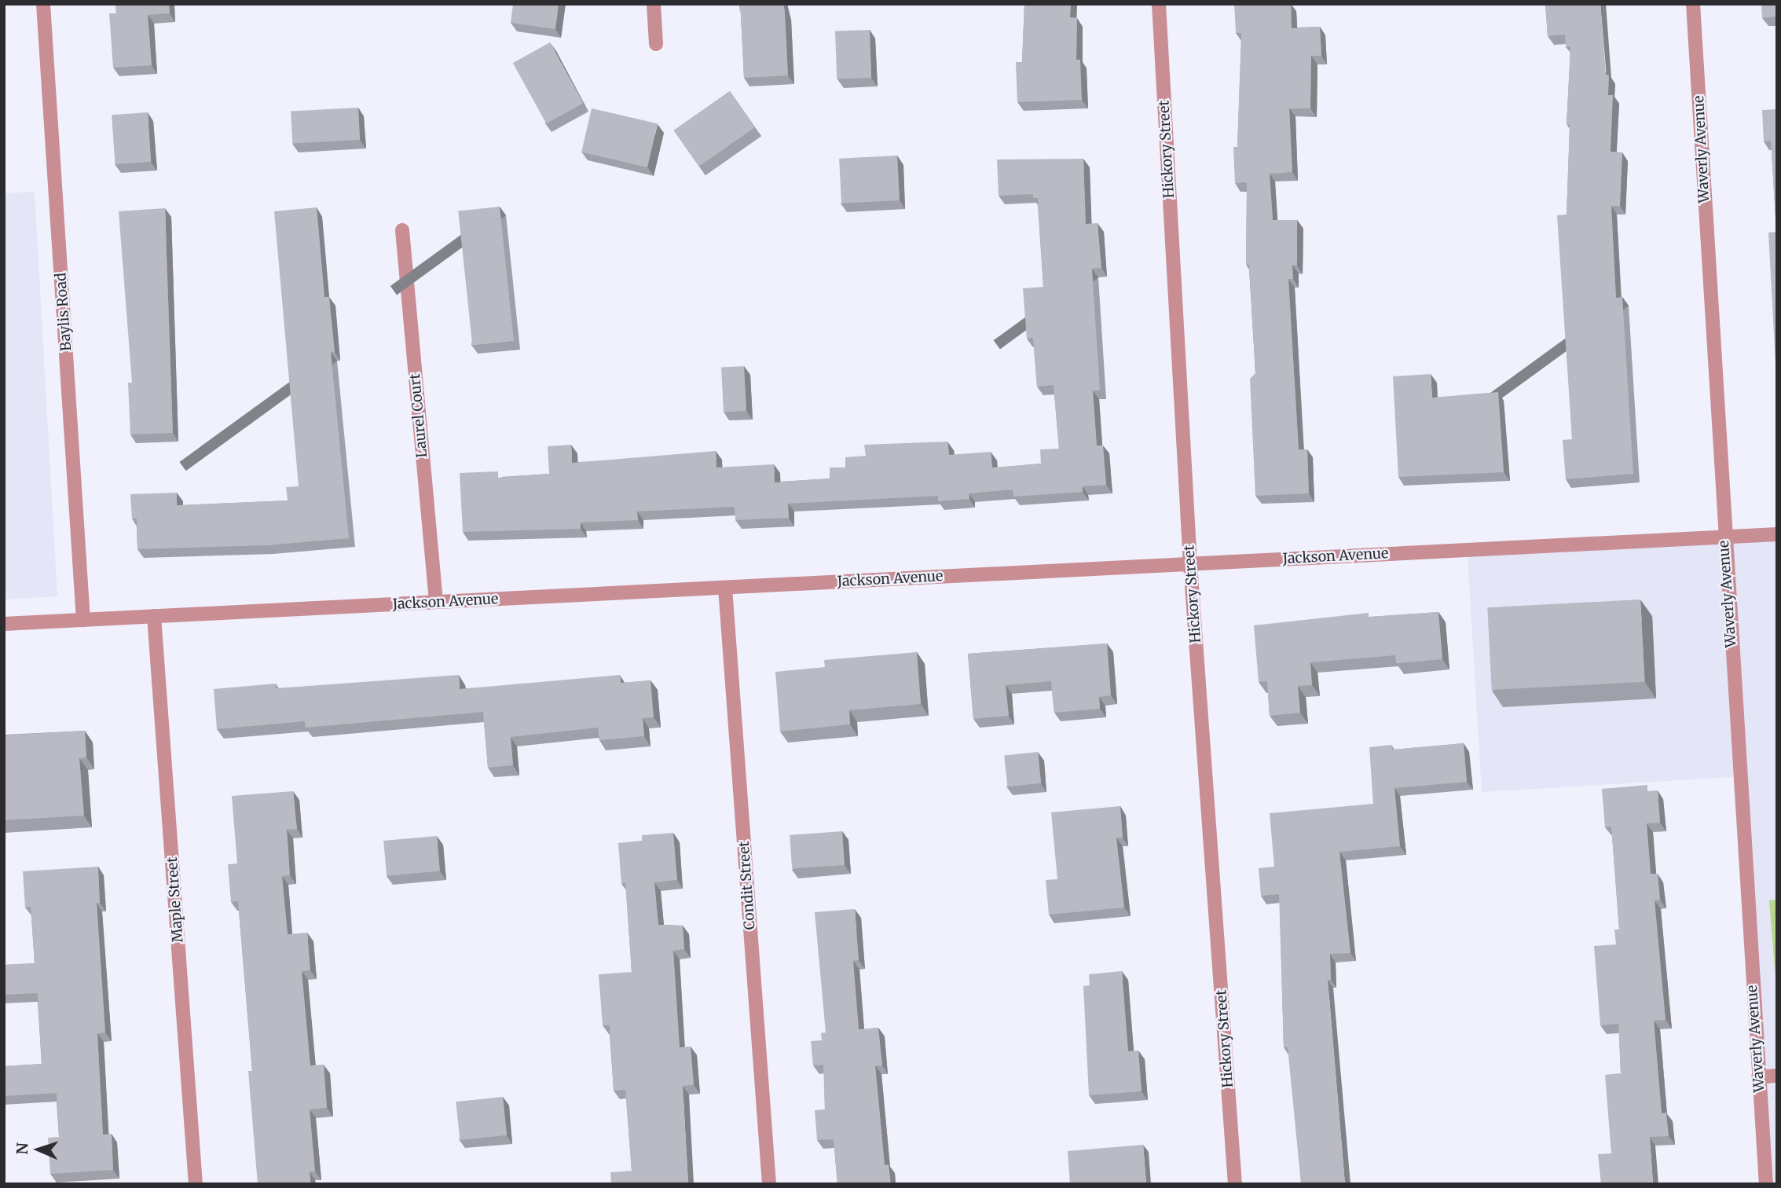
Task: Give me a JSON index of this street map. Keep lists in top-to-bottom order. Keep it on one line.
{"streets":{"street":["Hickory Street","Waverly Avenue","Baylis Road","Laurel Court","Jackson Avenue","Condit Street","Maple Street"]},"crossings":[["Hickory Street","Jackson Avenue"],["Waverly Avenue","Jackson Avenue"],["Baylis Road","Jackson Avenue"],["Laurel Court","Jackson Avenue"],["Jackson Avenue","Condit Street"],["Jackson Avenue","Maple Street"]],"north":"left"}
